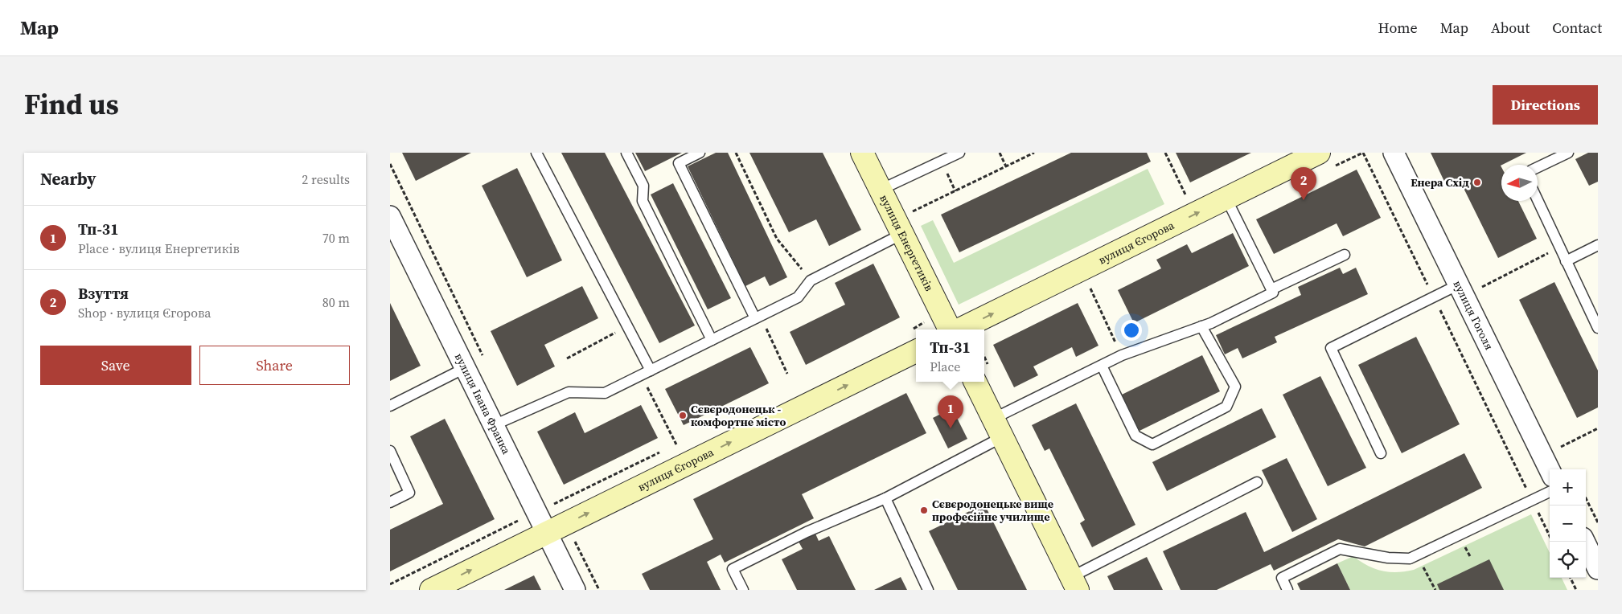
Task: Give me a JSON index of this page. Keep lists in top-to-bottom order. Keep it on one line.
{"streets":{"street":["вулиця Енергетиків","вулиця Єгорова","вулиця Гоголя","вулиця Івана Франка"]},"crossings":[["вулиця Єгорова","вулиця Івана Франка"]],"one_way":["вулиця Єгорова"],"places":["Енера Схід","Сєвєродонецьк - комфортне місто","Сєвєродонецьке вище професійне училище"],"north":"left","page":{"header":"Map","nav":["Home","Map","About","Contact"],"title":"Find us","buttons":["Directions",["Save","Share"]],"heading":["Nearby","2 results"],"pins":["2","1"],"list":[{"mark":"1","name":"Тп-31","note":"Place · вулиця Енергетиків","value":"70 m"},{"mark":"2","name":"Взуття","note":"Shop · вулиця Єгорова","value":"80 m"}],"popup":["Тп-31","Place"],"map_buttons":["+","−"]}}
